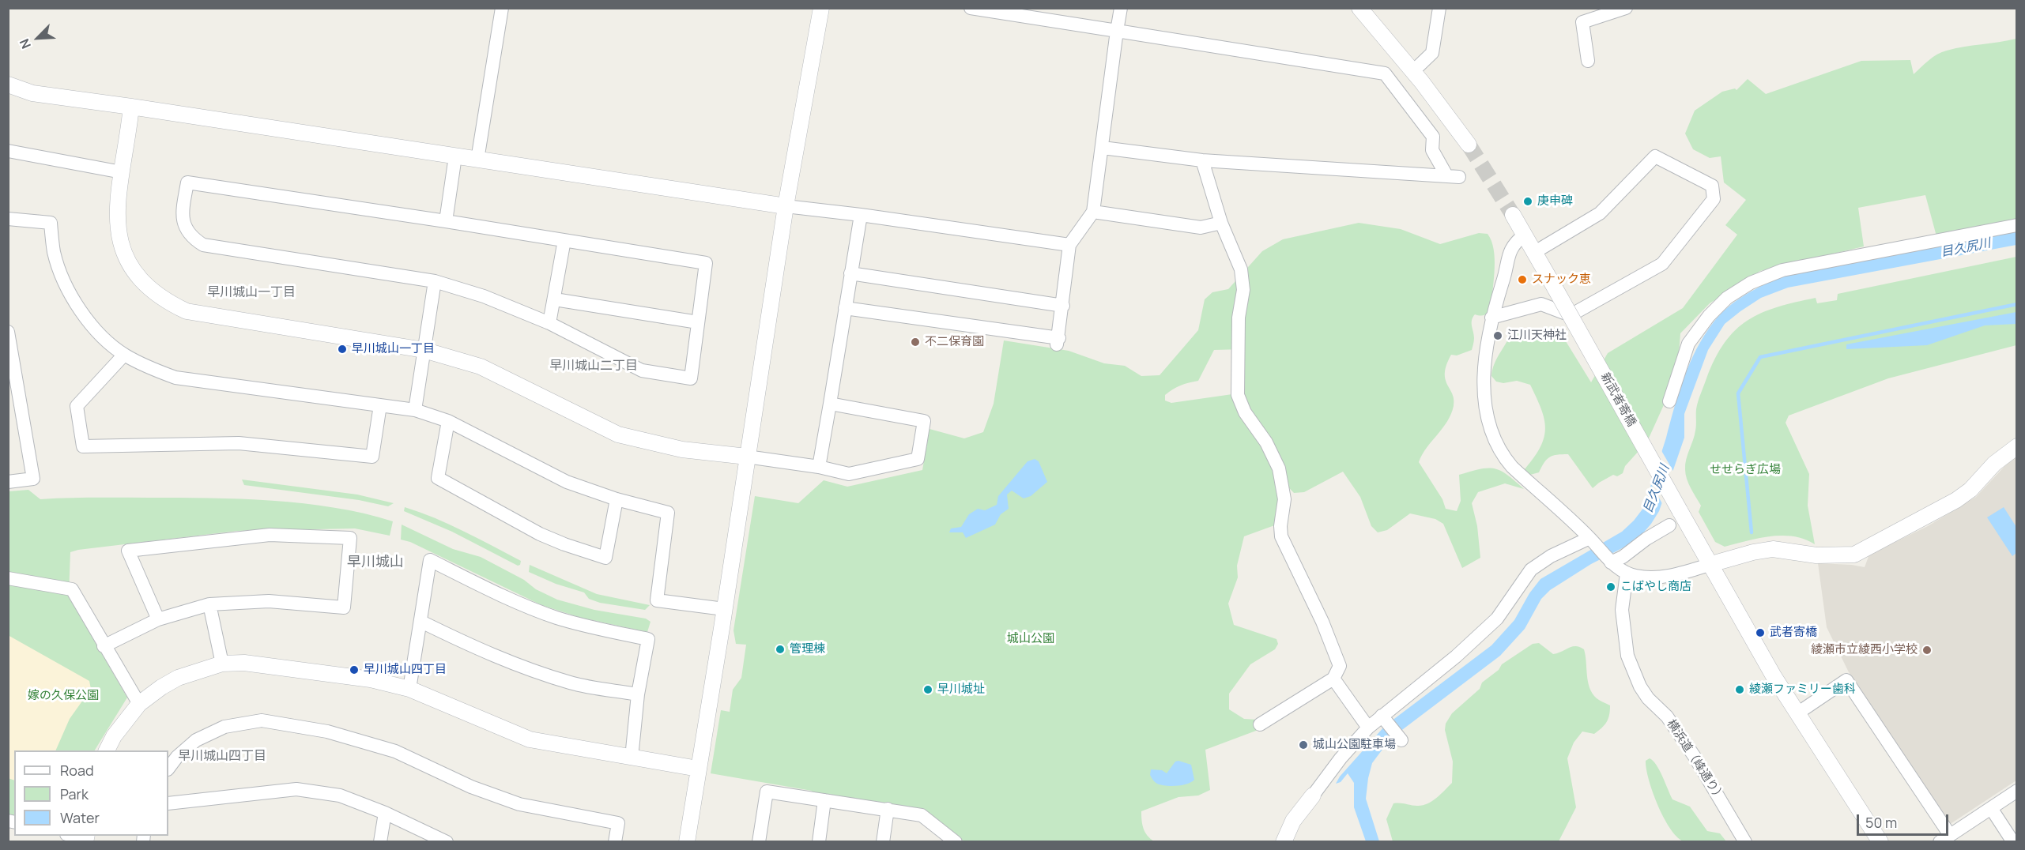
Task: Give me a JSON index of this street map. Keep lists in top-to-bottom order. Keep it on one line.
{"streets":{"street":["新武者寄橋","横浜道（峰通り）"]},"districts":["早川城山一丁目","早川城山二丁目","早川城山","早川城山四丁目"],"water":["目久尻川"],"parks":["せせらぎ広場","城山公園","嫁の久保公園"],"places":["庚申碑","スナック恵","江川天神社","不二保育園","早川城山一丁目","こばやし商店","武者寄橋","管理棟","綾瀬市立綾西小学校","早川城山四丁目","早川城址","綾瀬ファミリー歯科","城山公園駐車場"],"legend":["Road","Park","Water"],"scale_bar":"50 m","north":"bottom left"}
